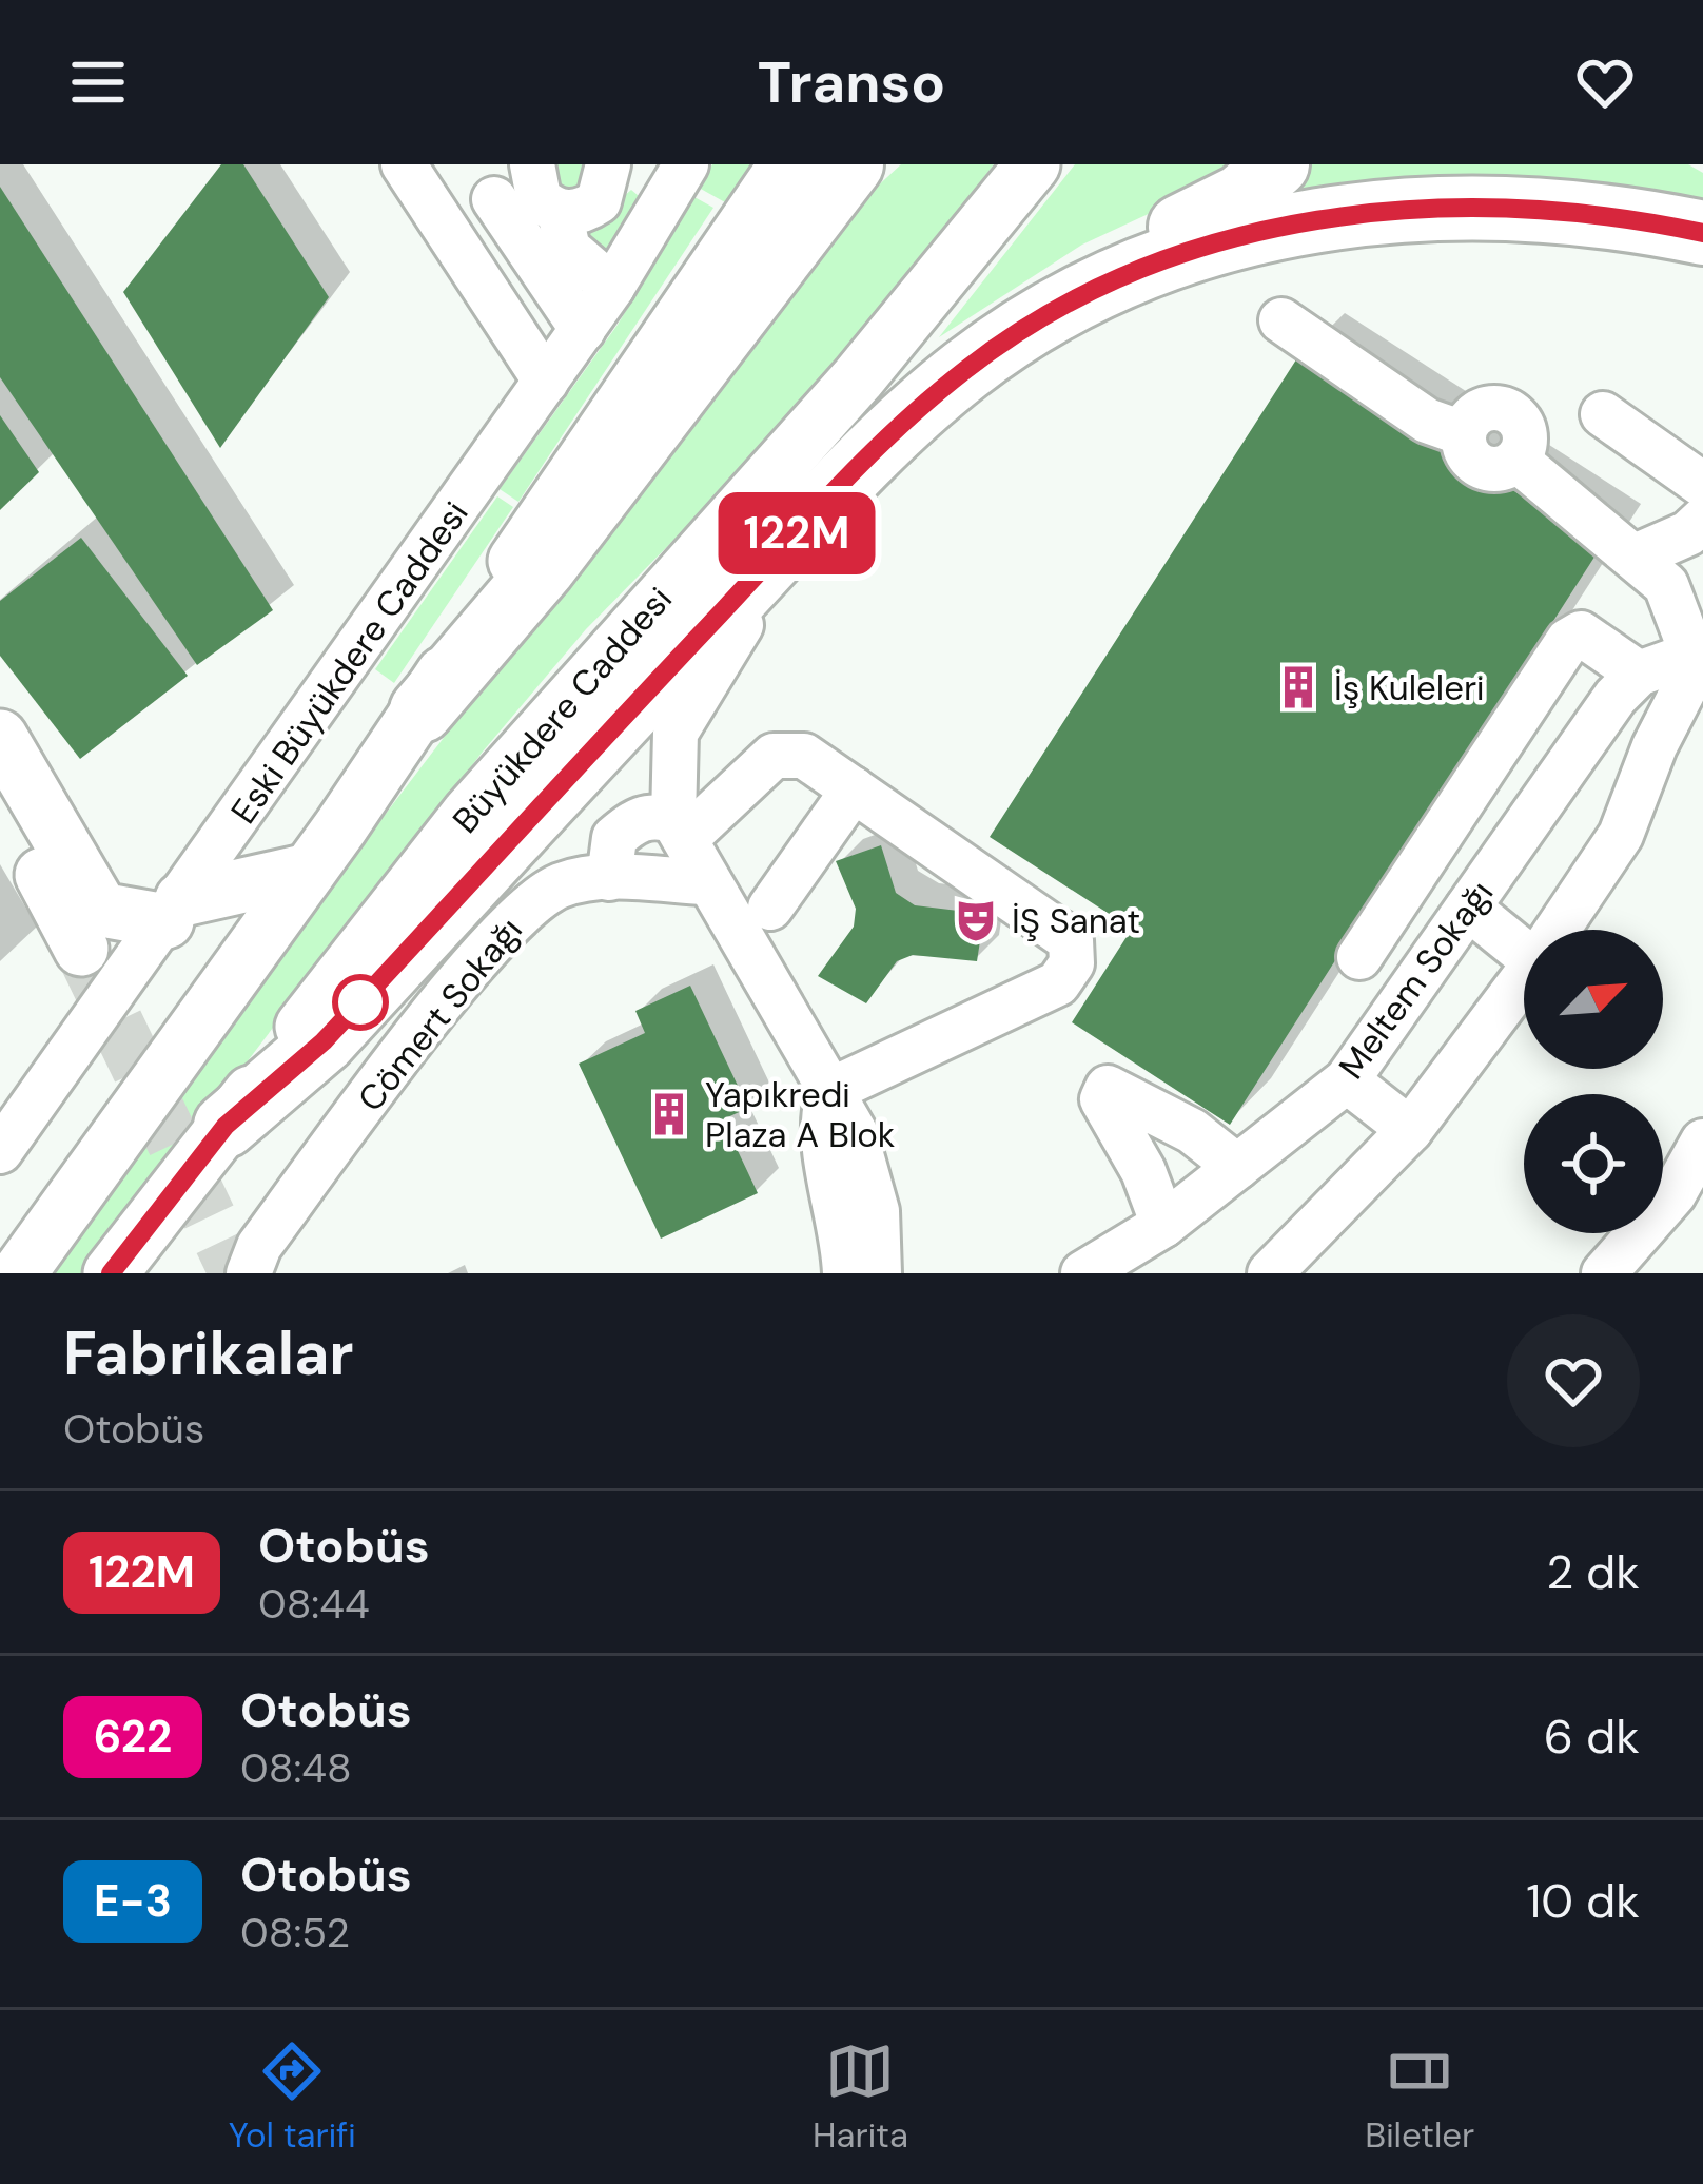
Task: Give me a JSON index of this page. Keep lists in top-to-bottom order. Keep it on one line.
{"streets":{"main road":["Büyükdere Caddesi"],"street":["Eski Büyükdere Caddesi","Meltem Sokağı","Cömert Sokağı"]},"places":{"building":["İş Kuleleri","Yapıkredi Plaza A Blok"],"theatre":["İŞ Sanat"]},"lines":["bus line 122M"],"north":"top right","page":{"header":"Transo","on_map":"122M","heading":["Fabrikalar","Otobüs"],"list":[{"mark":"122M","name":"Otobüs","note":"08:44","value":"2 dk"},{"mark":"622","name":"Otobüs","note":"08:48","value":"6 dk"},{"mark":"E-3","name":"Otobüs","note":"08:52","value":"10 dk"}],"tabs":["Yol tarifi","Harita","Biletler"]}}
